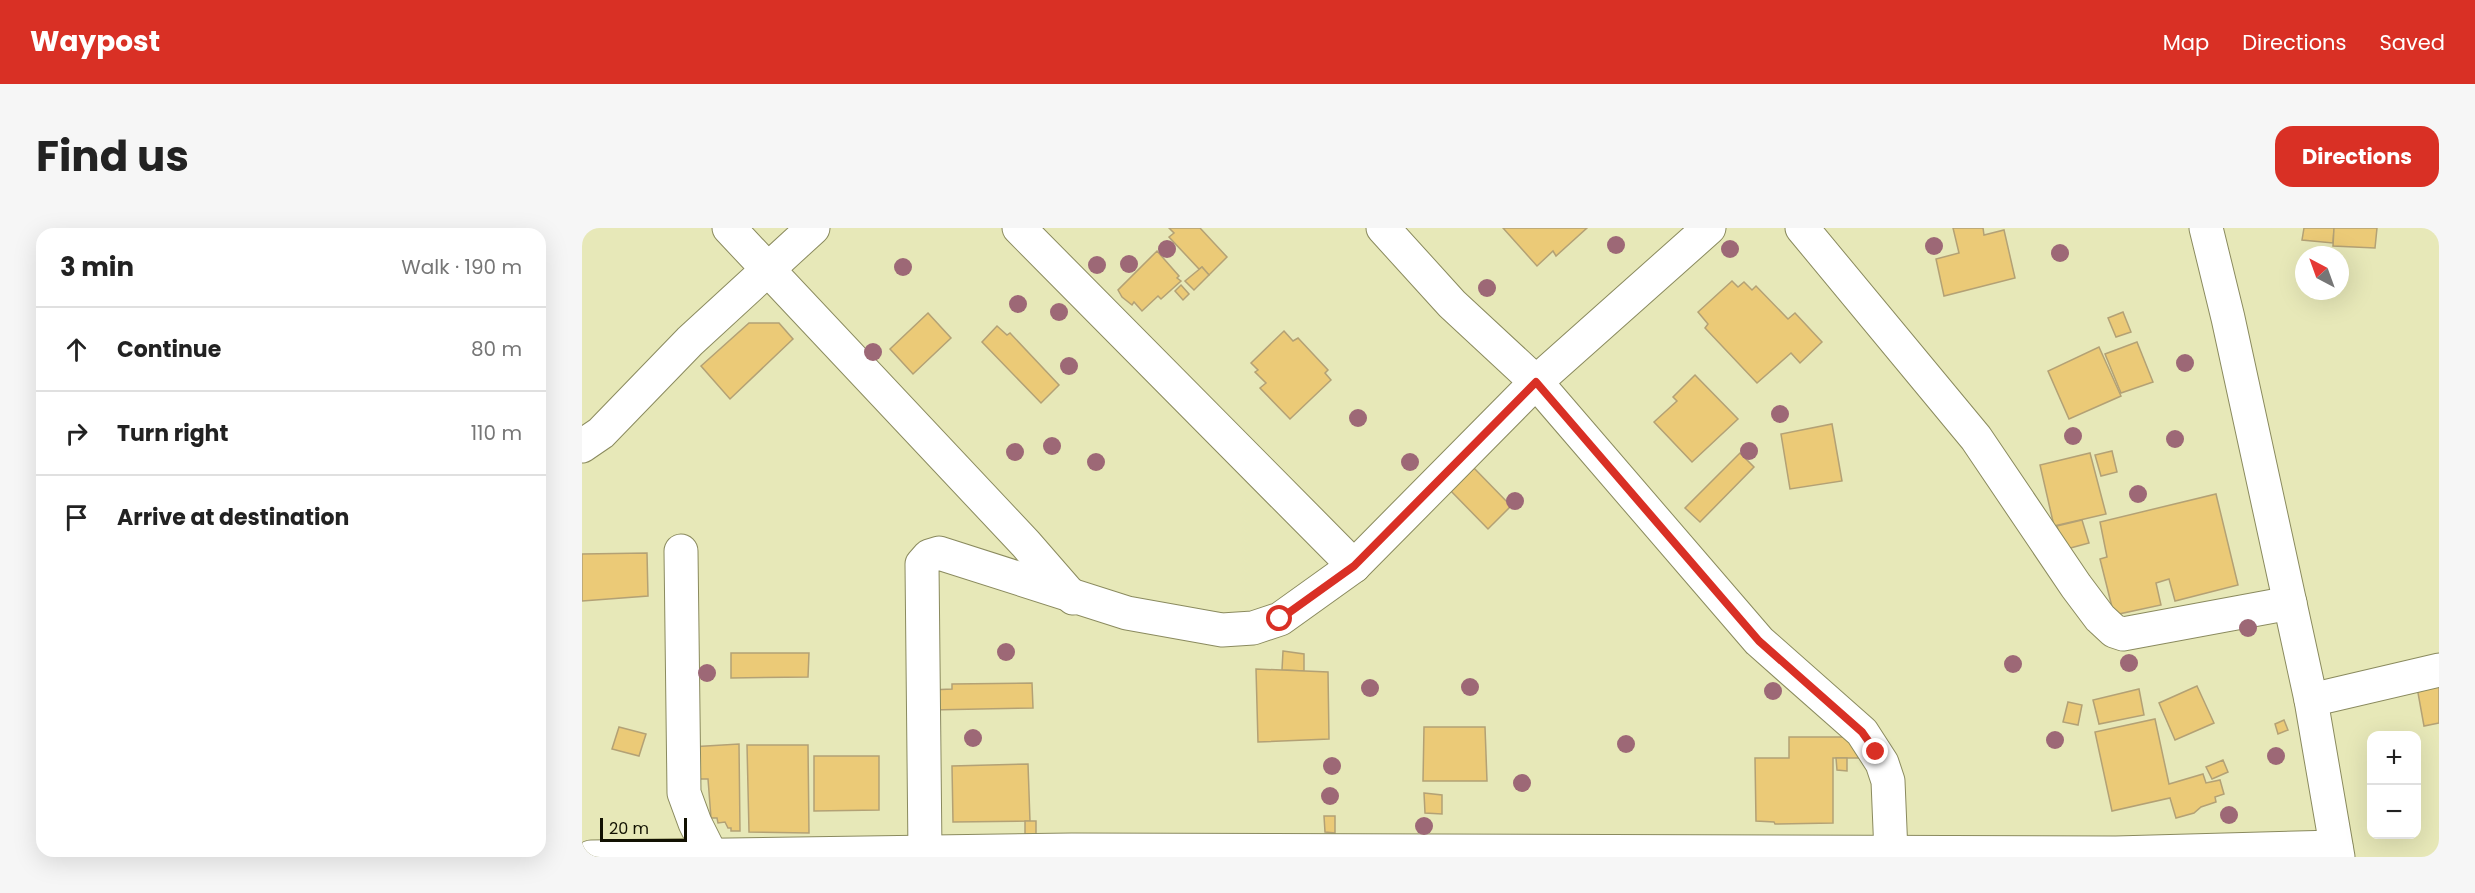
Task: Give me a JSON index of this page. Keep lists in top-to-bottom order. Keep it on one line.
{"scale_bar":"20 m","north":"top left","page":{"header":"Waypost","nav":["Map","Directions","Saved"],"title":"Find us","buttons":"Directions","heading":["3 min","Walk · 190 m"],"list":[["Continue","80 m"],["Turn right","110 m"],"Arrive at destination"],"map_buttons":["+","−"],"scale":"20 m"}}
